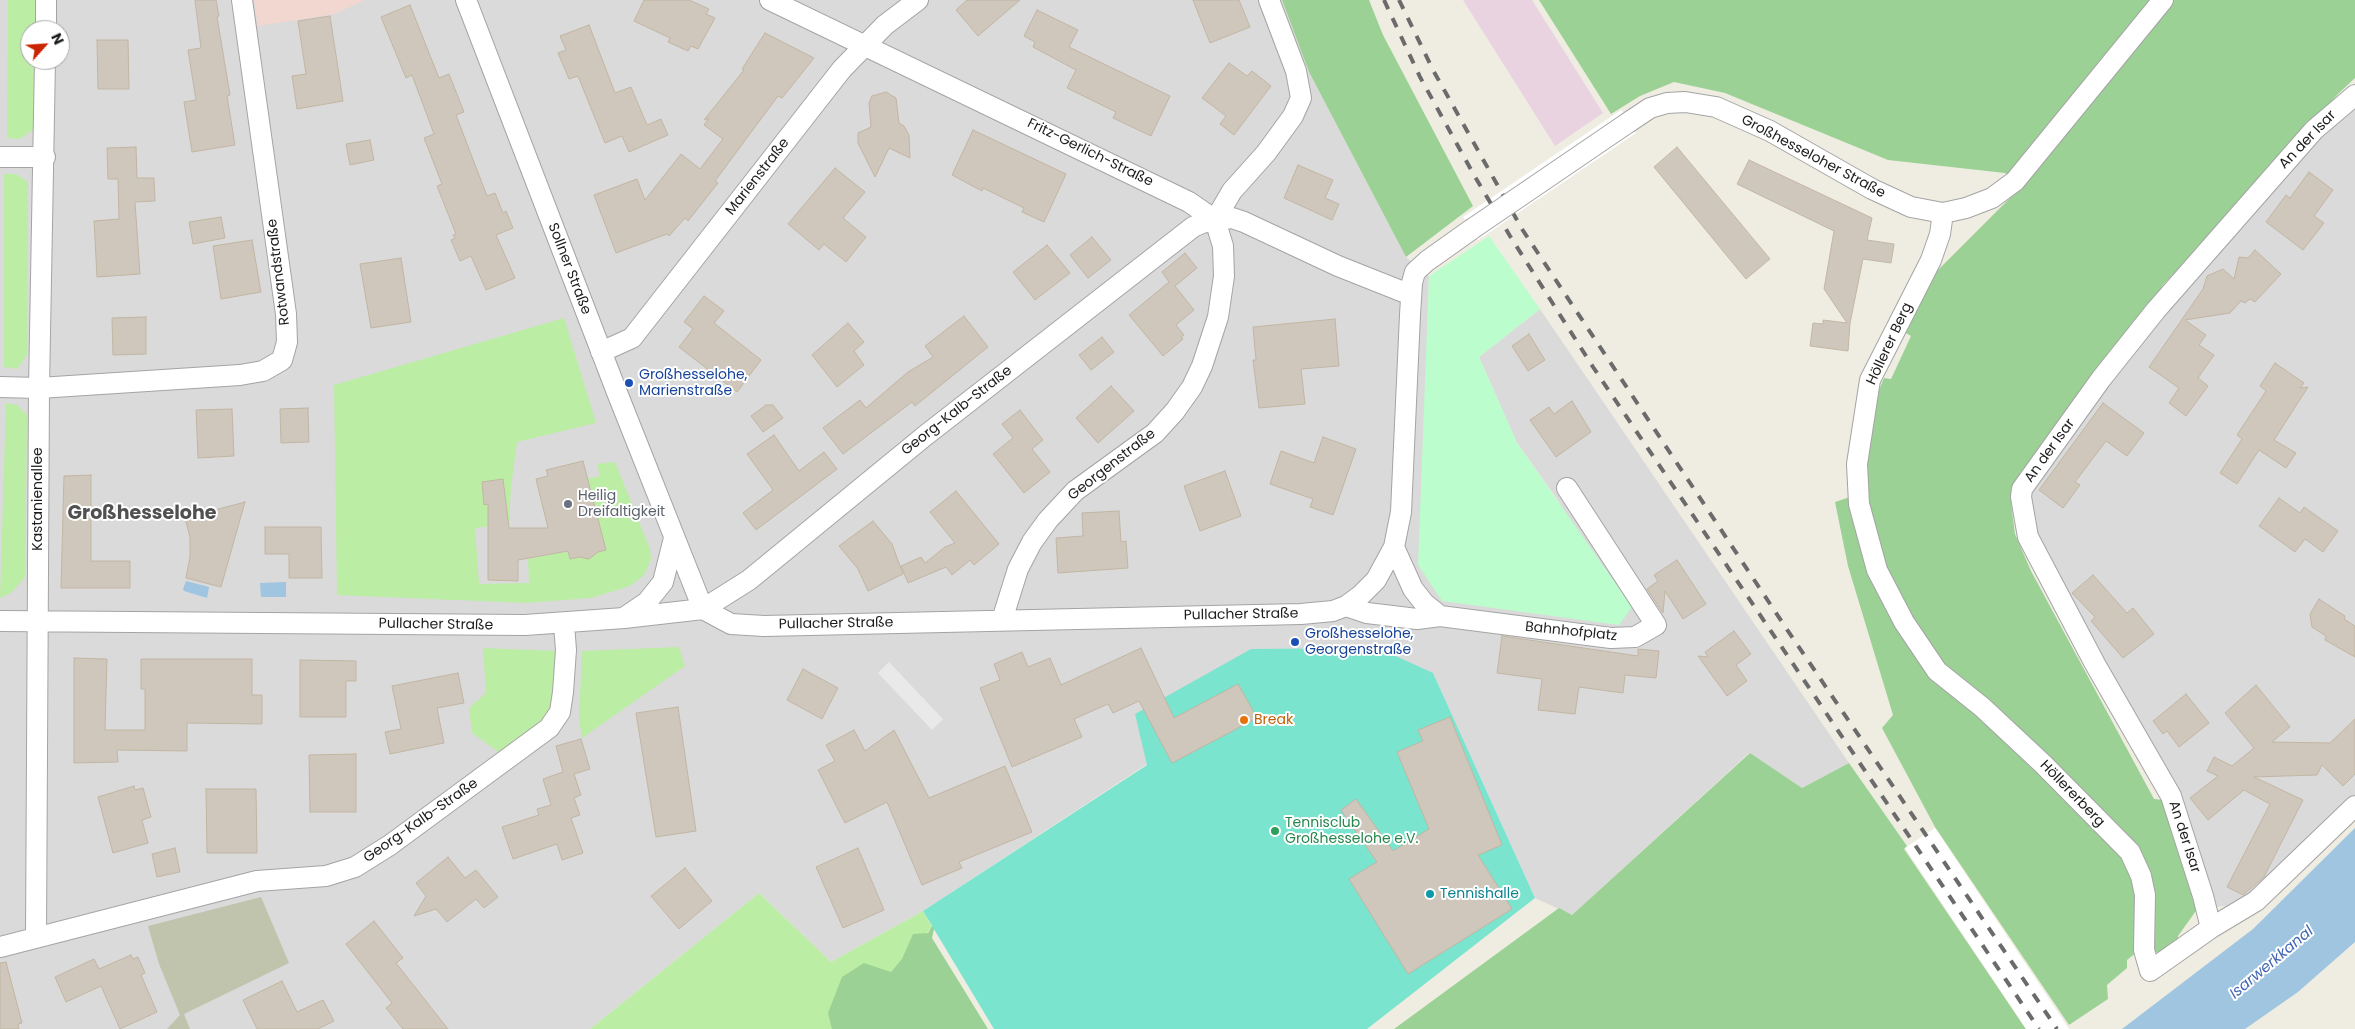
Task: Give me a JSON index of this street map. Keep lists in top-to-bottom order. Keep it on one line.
{"streets":{"street":["An der Isar","Fritz-Gerlich-Straße","Großhesseloher Straße","Marienstraße","Sollner Straße","Rotwandstraße","Höllerer Berg","Georg-Kalb-Straße","Georgenstraße","Kastanienallee","Pullacher Straße","Bahnhofplatz","Höllererberg"]},"crossings":[["An der Isar","Höllererberg"],["Fritz-Gerlich-Straße","Marienstraße"],["Fritz-Gerlich-Straße","Georg-Kalb-Straße"],["Fritz-Gerlich-Straße","Georgenstraße"],["Großhesseloher Straße","Höllerer Berg"],["Großhesseloher Straße","Pullacher Straße"],["Marienstraße","Sollner Straße"],["Sollner Straße","Georg-Kalb-Straße"],["Sollner Straße","Pullacher Straße"],["Rotwandstraße","Kastanienallee"],["Höllerer Berg","Höllererberg"],["Georg-Kalb-Straße","Georgenstraße"],["Georg-Kalb-Straße","Kastanienallee"],["Georg-Kalb-Straße","Pullacher Straße"],["Georgenstraße","Pullacher Straße"],["Kastanienallee","Pullacher Straße"],["Pullacher Straße","Bahnhofplatz"]],"districts":["Großhesselohe"],"water":["Isarwerkkanal"],"places":["Großhesselohe, Marienstraße","Heilig Dreifaltigkeit","Großhesselohe, Georgenstraße","Break","Tennisclub Großhesselohe e.V.","Tennishalle"],"north":"top right"}
